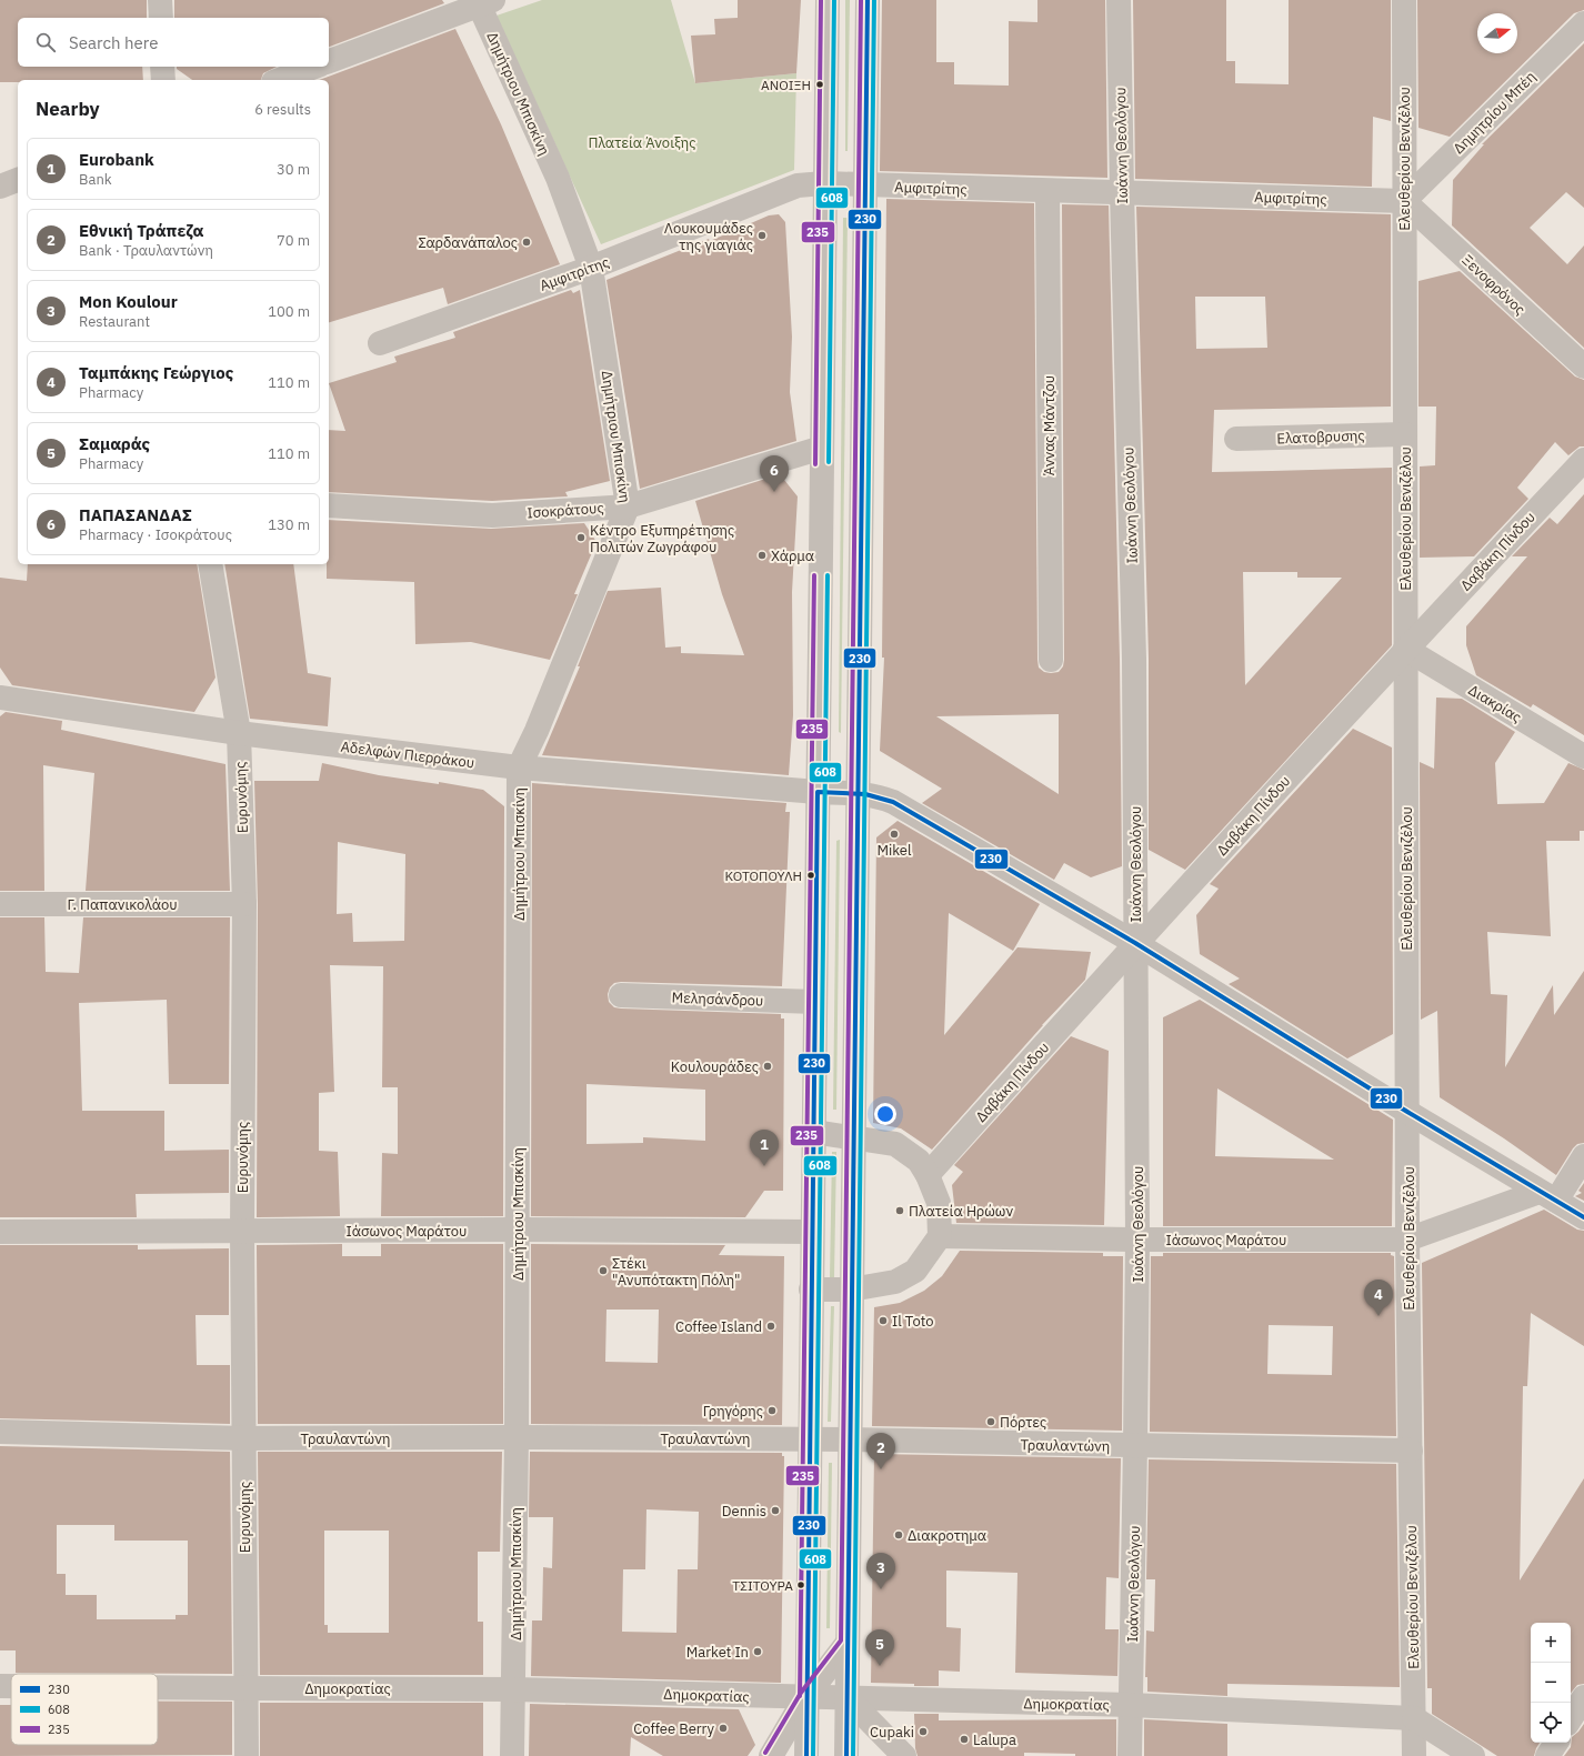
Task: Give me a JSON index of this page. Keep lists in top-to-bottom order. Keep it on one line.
{"streets":{"street":["Δημήτριου Μπισκίνη","Δημητρίου Μπέη","Ιωάννη Θεολόγου","Ελευθερίου Βενιζέλου","Αμφιτρίτης","Ξενοφρόνος","Άννας Μάντζου","Ελατοβρυσης","Ισοκράτους","Δαβάκη Πίνδου","Διακρίας","Αδελφών Πιερράκου","Ευρυνόμης","Γ. Παπανικολάου","Μελησάνδρου","Ιάσωνος Μαράτου","Τραυλαντώνη","Δημοκρατίας"]},"crossings":[["Δημήτριου Μπισκίνη","Αμφιτρίτης"],["Δημήτριου Μπισκίνη","Ισοκράτους"],["Δημήτριου Μπισκίνη","Αδελφών Πιερράκου"],["Δημήτριου Μπισκίνη","Ιάσωνος Μαράτου"],["Δημήτριου Μπισκίνη","Τραυλαντώνη"],["Δημήτριου Μπισκίνη","Δημοκρατίας"],["Δημητρίου Μπέη","Ελευθερίου Βενιζέλου"],["Δημητρίου Μπέη","Αμφιτρίτης"],["Δημητρίου Μπέη","Ξενοφρόνος"],["Ιωάννη Θεολόγου","Αμφιτρίτης"],["Ιωάννη Θεολόγου","Δαβάκη Πίνδου"],["Ιωάννη Θεολόγου","Αδελφών Πιερράκου"],["Ιωάννη Θεολόγου","Ιάσωνος Μαράτου"],["Ιωάννη Θεολόγου","Τραυλαντώνη"],["Ιωάννη Θεολόγου","Δημοκρατίας"],["Ελευθερίου Βενιζέλου","Αμφιτρίτης"],["Ελευθερίου Βενιζέλου","Ξενοφρόνος"],["Ελευθερίου Βενιζέλου","Ελατοβρυσης"],["Ελευθερίου Βενιζέλου","Δαβάκη Πίνδου"],["Ελευθερίου Βενιζέλου","Διακρίας"],["Ελευθερίου Βενιζέλου","Αδελφών Πιερράκου"],["Ελευθερίου Βενιζέλου","Ιάσωνος Μαράτου"],["Ελευθερίου Βενιζέλου","Τραυλαντώνη"],["Ελευθερίου Βενιζέλου","Δημοκρατίας"],["Αμφιτρίτης","Ξενοφρόνος"],["Αμφιτρίτης","Άννας Μάντζου"],["Δαβάκη Πίνδου","Διακρίας"],["Δαβάκη Πίνδου","Αδελφών Πιερράκου"],["Αδελφών Πιερράκου","Ευρυνόμης"],["Αδελφών Πιερράκου","Ιάσωνος Μαράτου"],["Ευρυνόμης","Γ. Παπανικολάου"],["Ευρυνόμης","Ιάσωνος Μαράτου"],["Ευρυνόμης","Τραυλαντώνη"],["Ευρυνόμης","Δημοκρατίας"]],"parks":["Πλατεία Άνοιξης"],"places":["ΑΝΟΙΞΗ","Λουκουμάδες της γιαγιάς","Σαρδανάπαλος","Κέντρο Εξυπηρέτησης Πολιτών Ζωγράφου","Χάρμα","Mikel","ΚΟΤΟΠΟΥΛΗ","Κουλουράδες","Πλατεία Ηρώων","Στέκι \"Ανυπότακτη Πόλη\"","Il Toto","Coffee Island","Γρηγόρης","Πόρτες","Dennis","Διακροτημα","ΤΣΙΤΟΥΡΑ","Market In","Coffee Berry","Cupaki","Lalupa"],"lines":["transit line 230","transit line 608","transit line 235"],"legend":["230","608","235"],"north":"right","page":{"search":"Search here","heading":["Nearby","6 results"],"list":[{"mark":"1","name":"Eurobank","note":"Bank","value":"30 m"},{"mark":"2","name":"Εθνική Τράπεζα","note":"Bank · Τραυλαντώνη","value":"70 m"},{"mark":"3","name":"Mon Koulour","note":"Restaurant","value":"100 m"},{"mark":"4","name":"Ταμπάκης Γεώργιος","note":"Pharmacy","value":"110 m"},{"mark":"5","name":"Σαμαράς","note":"Pharmacy","value":"110 m"},{"mark":"6","name":"ΠΑΠΑΣΑΝΔΑΣ","note":"Pharmacy · Ισοκράτους","value":"130 m"}],"pins":["6","1","4","2","3","5"],"map_buttons":["+","−"]}}
